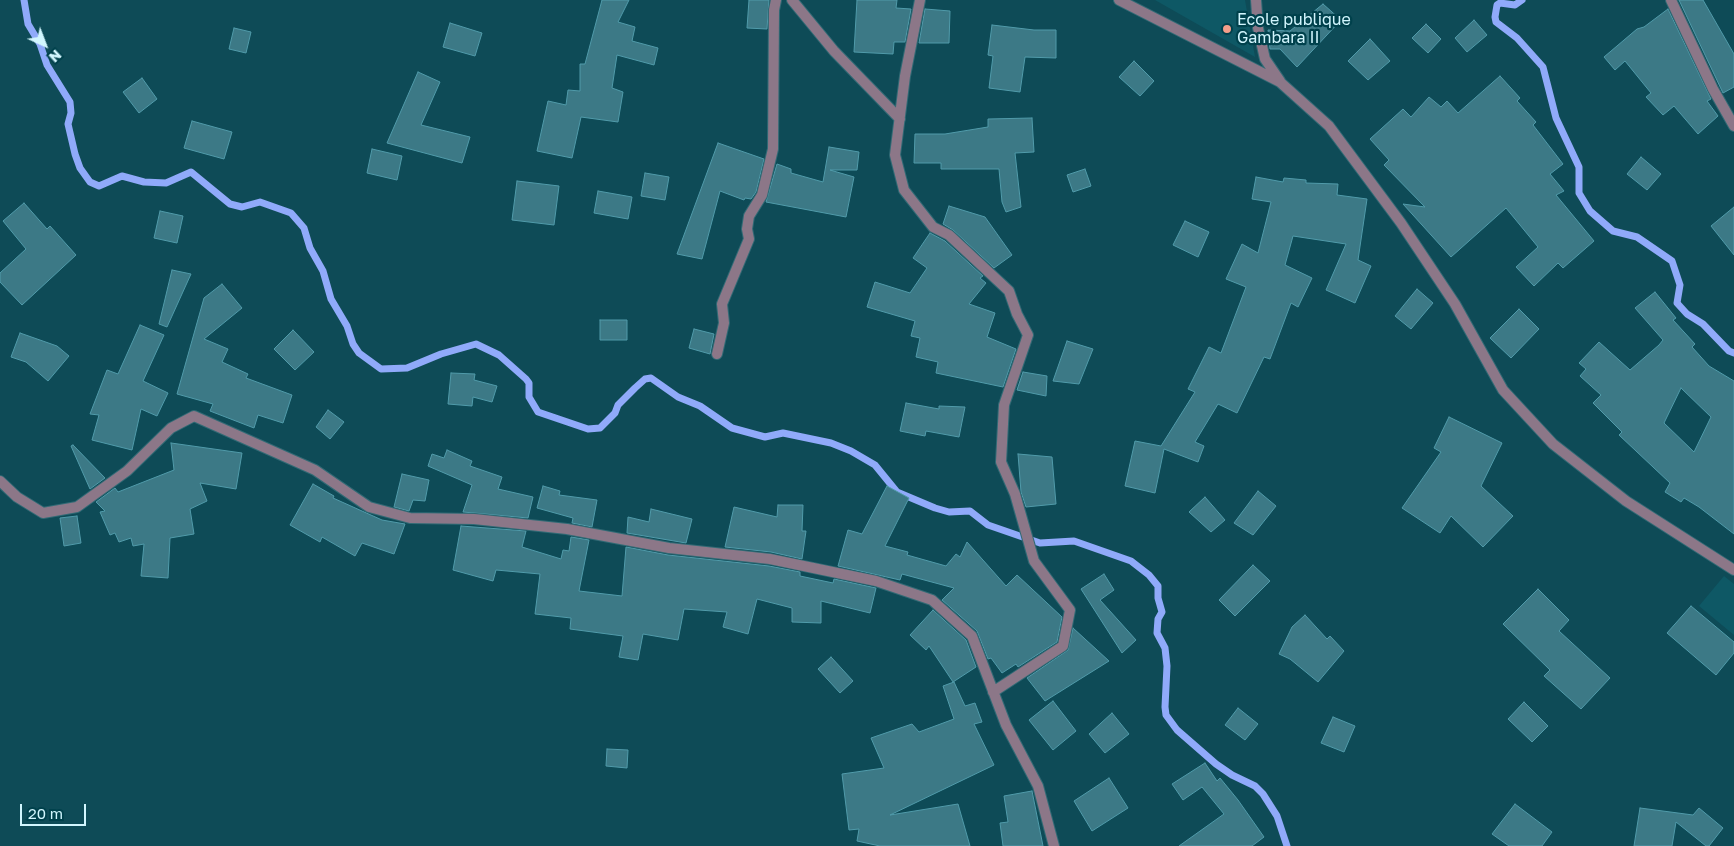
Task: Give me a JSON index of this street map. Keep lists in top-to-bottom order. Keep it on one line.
{"places":["Ecole publique Gambara II"],"scale_bar":"20 m","north":"bottom right"}
